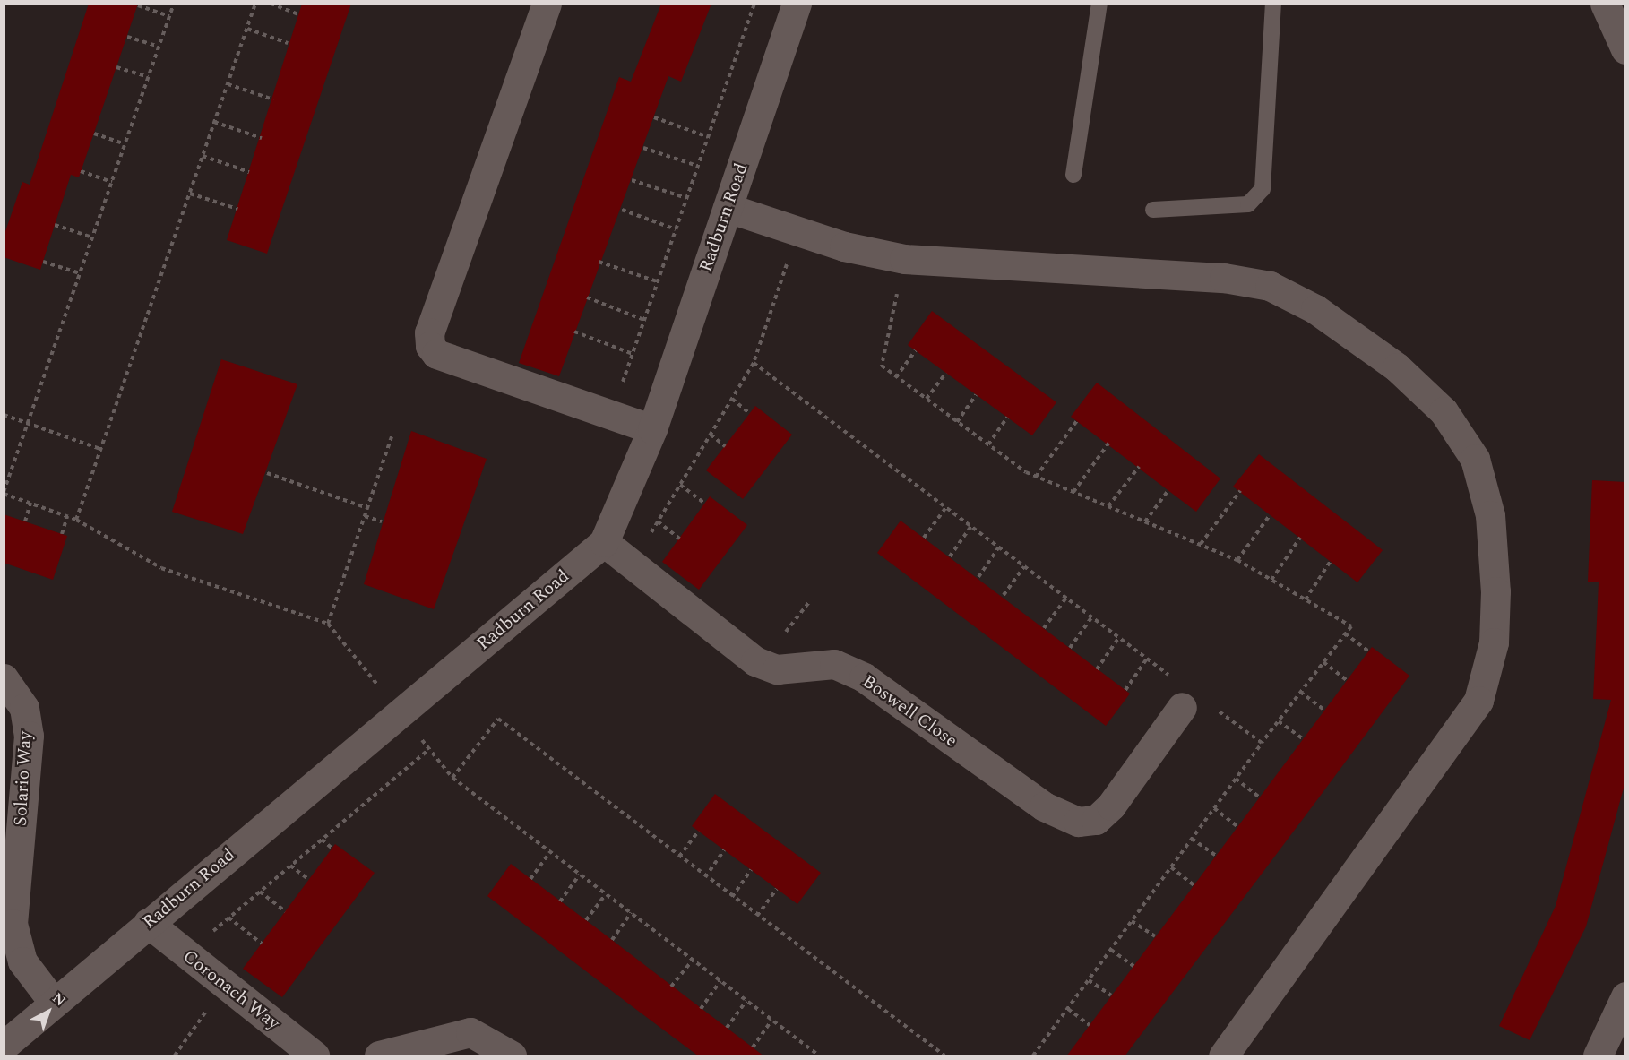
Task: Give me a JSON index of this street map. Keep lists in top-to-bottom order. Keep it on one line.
{"streets":{"street":["Radburn Road","Boswell Close","Solario Way","Coronach Way"]},"crossings":[["Radburn Road","Boswell Close"],["Radburn Road","Solario Way"],["Radburn Road","Coronach Way"]],"north":"top right"}
